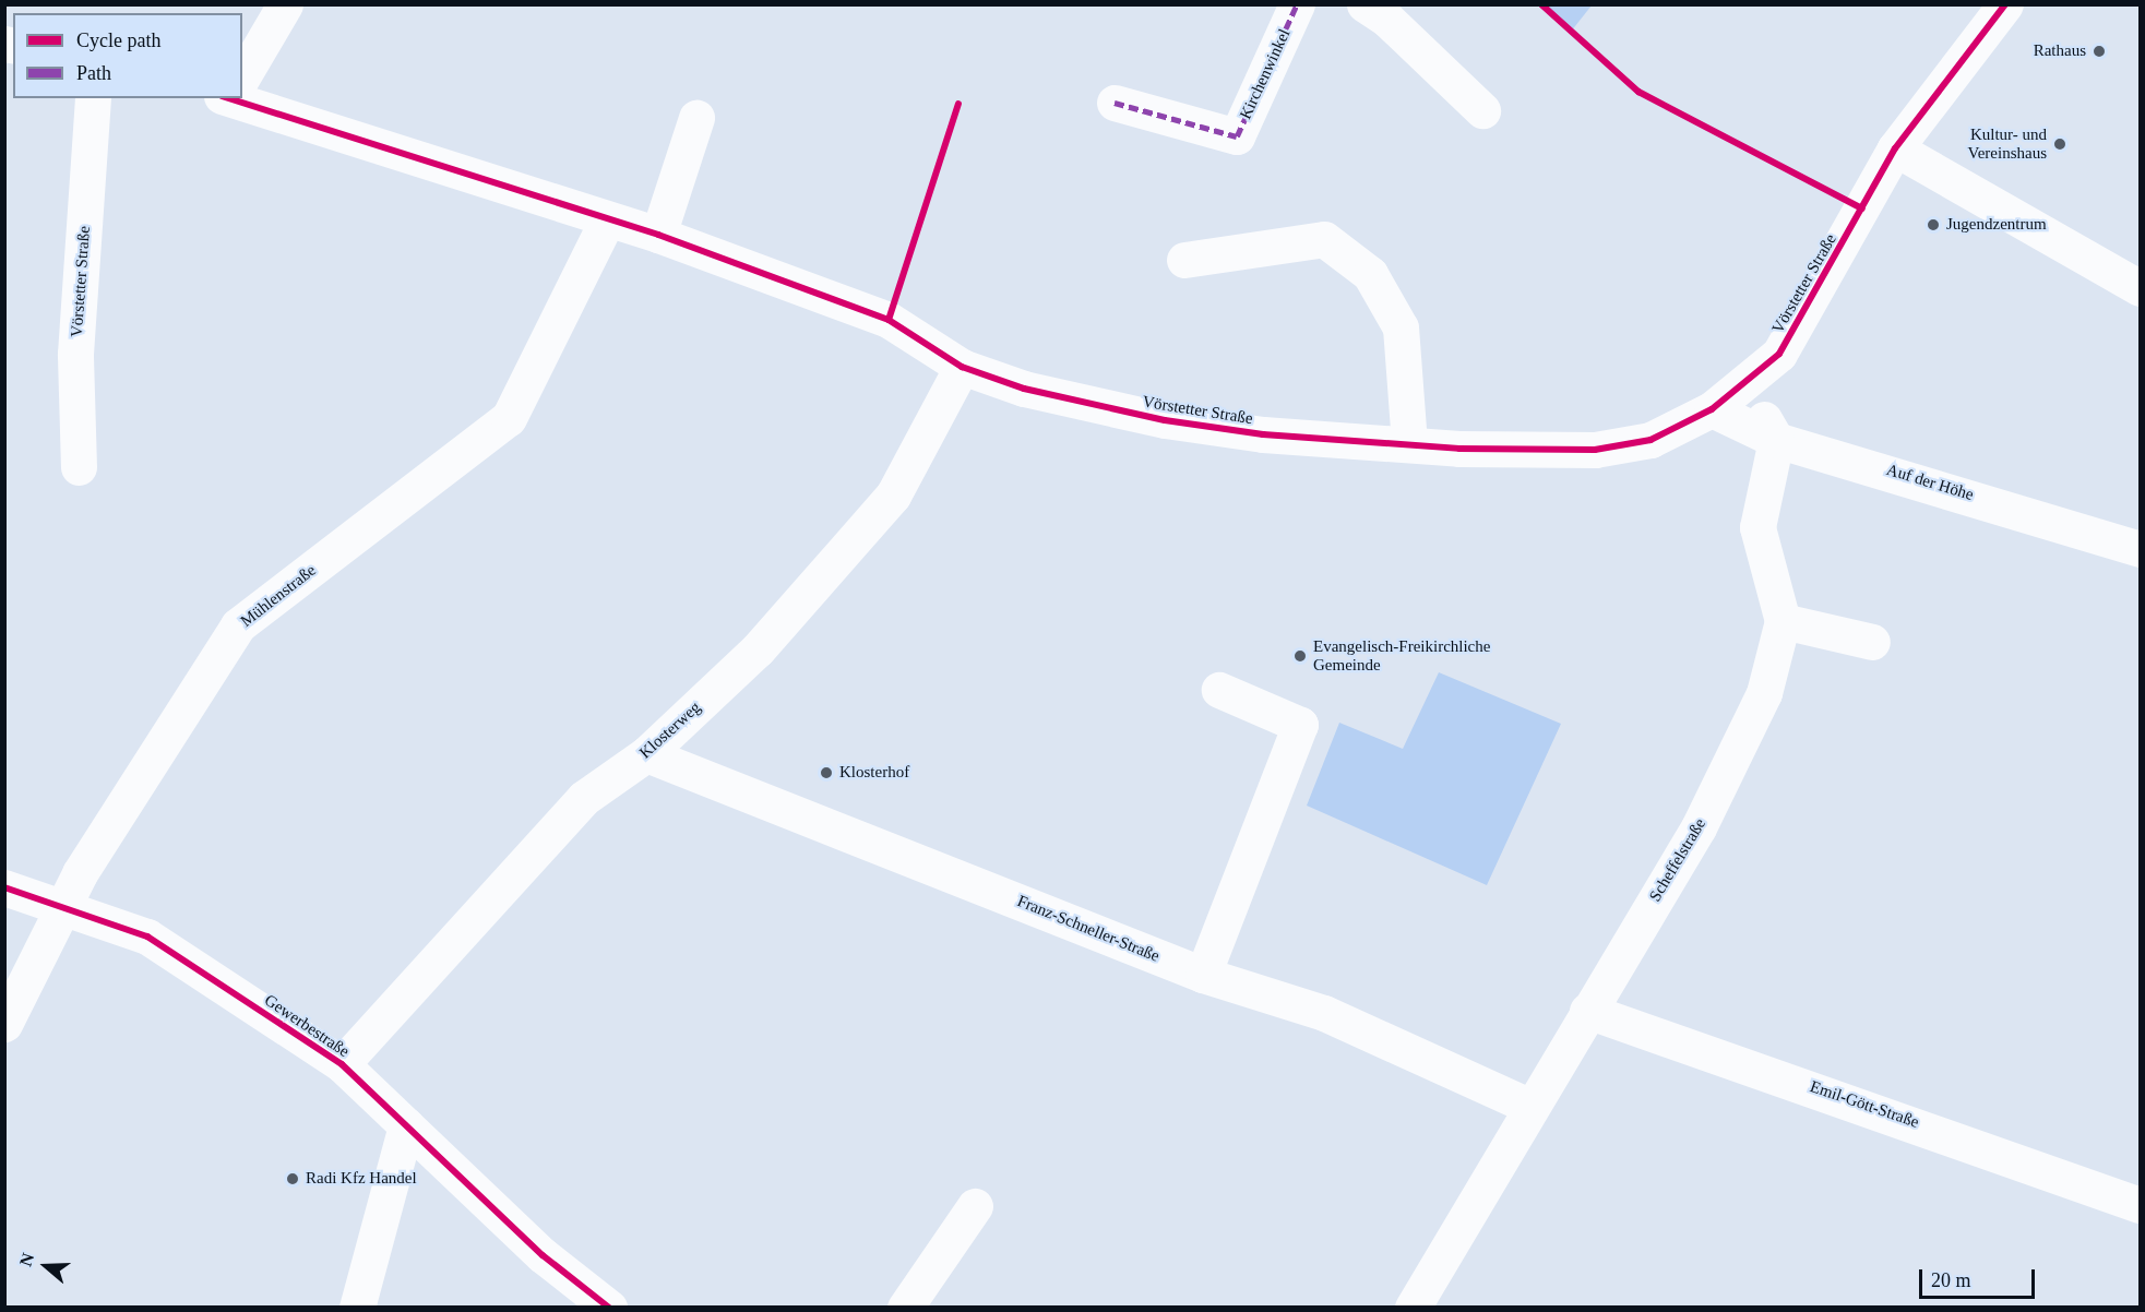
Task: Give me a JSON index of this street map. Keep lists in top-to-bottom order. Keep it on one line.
{"streets":{"street":["Kirchenwinkel","Vörstetter Straße","Auf der Höhe","Mühlenstraße","Klosterweg","Scheffelstraße","Franz-Schneller-Straße","Gewerbestraße","Emil-Gött-Straße"]},"crossings":[["Vörstetter Straße","Mühlenstraße"],["Vörstetter Straße","Klosterweg"],["Auf der Höhe","Scheffelstraße"],["Mühlenstraße","Gewerbestraße"],["Klosterweg","Franz-Schneller-Straße"],["Klosterweg","Gewerbestraße"],["Scheffelstraße","Franz-Schneller-Straße"],["Scheffelstraße","Emil-Gött-Straße"]],"places":["Rathaus","Kultur- und Vereinshaus","Jugendzentrum","Evangelisch-Freikirchliche Gemeinde","Klosterhof","Radi Kfz Handel"],"legend":["Cycle path","Path"],"scale_bar":"20 m","north":"left"}
